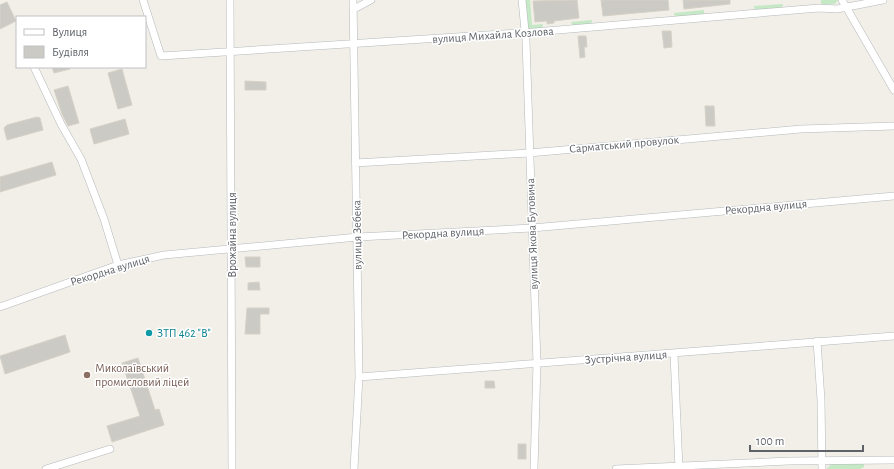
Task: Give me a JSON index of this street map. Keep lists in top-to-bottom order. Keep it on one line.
{"streets":{"street":["вулиця Михайла Козлова","Сарматський провулок","Рекордна вулиця","вулиця Якова Бутовича","Врожайна вулиця","вулиця Зебека","Зустрічна вулиця"]},"crossings":[["вулиця Михайла Козлова","вулиця Якова Бутовича"],["вулиця Михайла Козлова","Врожайна вулиця"],["вулиця Михайла Козлова","вулиця Зебека"],["Сарматський провулок","вулиця Якова Бутовича"],["Сарматський провулок","вулиця Зебека"],["Рекордна вулиця","вулиця Якова Бутовича"],["Рекордна вулиця","Врожайна вулиця"],["Рекордна вулиця","вулиця Зебека"],["вулиця Якова Бутовича","Зустрічна вулиця"],["вулиця Зебека","Зустрічна вулиця"]],"places":["ЗТП 462 \"В\"","Миколаївський промисловий ліцей"],"legend":["Вулиця","Будівля"],"scale_bar":"100 m"}
